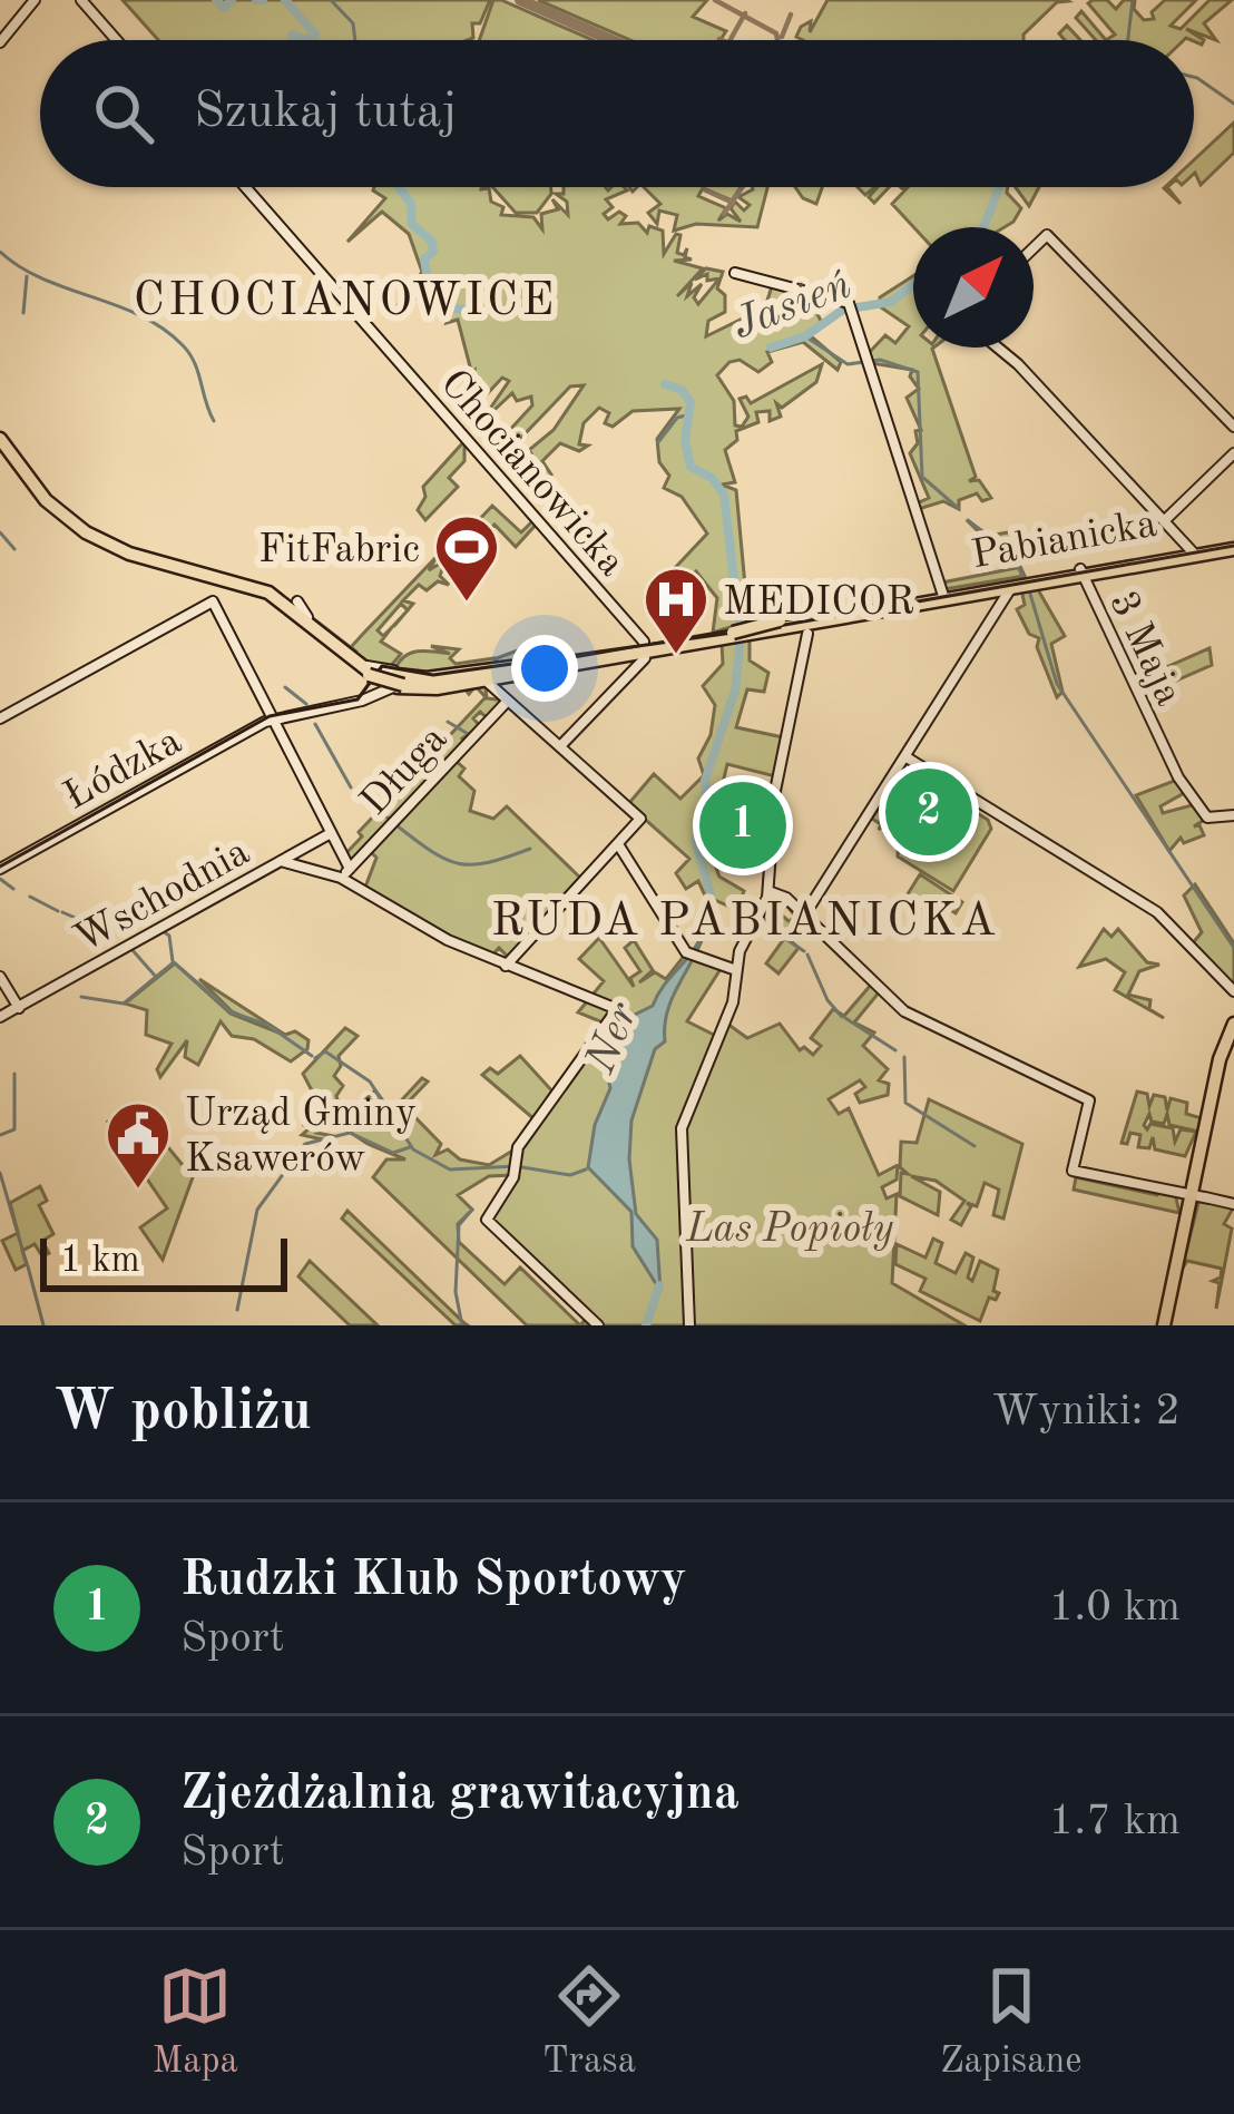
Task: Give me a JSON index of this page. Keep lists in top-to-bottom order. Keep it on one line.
{"streets":{"main road":["Pabianicka"],"street":["Chocianowicka","3 Maja","Łódzka","Długa","Wschodnia"]},"crossings":[["Chocianowicka","Pabianicka"],["Pabianicka","3 Maja"]],"districts":["CHOCIANOWICE","RUDA PABIANICKA"],"water":["Jasień","Ner"],"parks":["Las Popioły"],"places":{"sports":["FitFabric"],"hospital":["MEDICOR"],"public building":["Urząd Gminy Ksawerów"]},"scale_bar":"1 km","north":"top right","page":{"search":"Szukaj tutaj","pins":["2","1"],"scale":"1 km","heading":["W pobliżu","Wyniki: 2"],"list":[{"mark":"1","name":"Rudzki Klub Sportowy","note":"Sport","value":"1.0 km"},{"mark":"2","name":"Zjeżdżalnia grawitacyjna","note":"Sport","value":"1.7 km"}],"nav":["Mapa","Trasa","Zapisane"]}}
